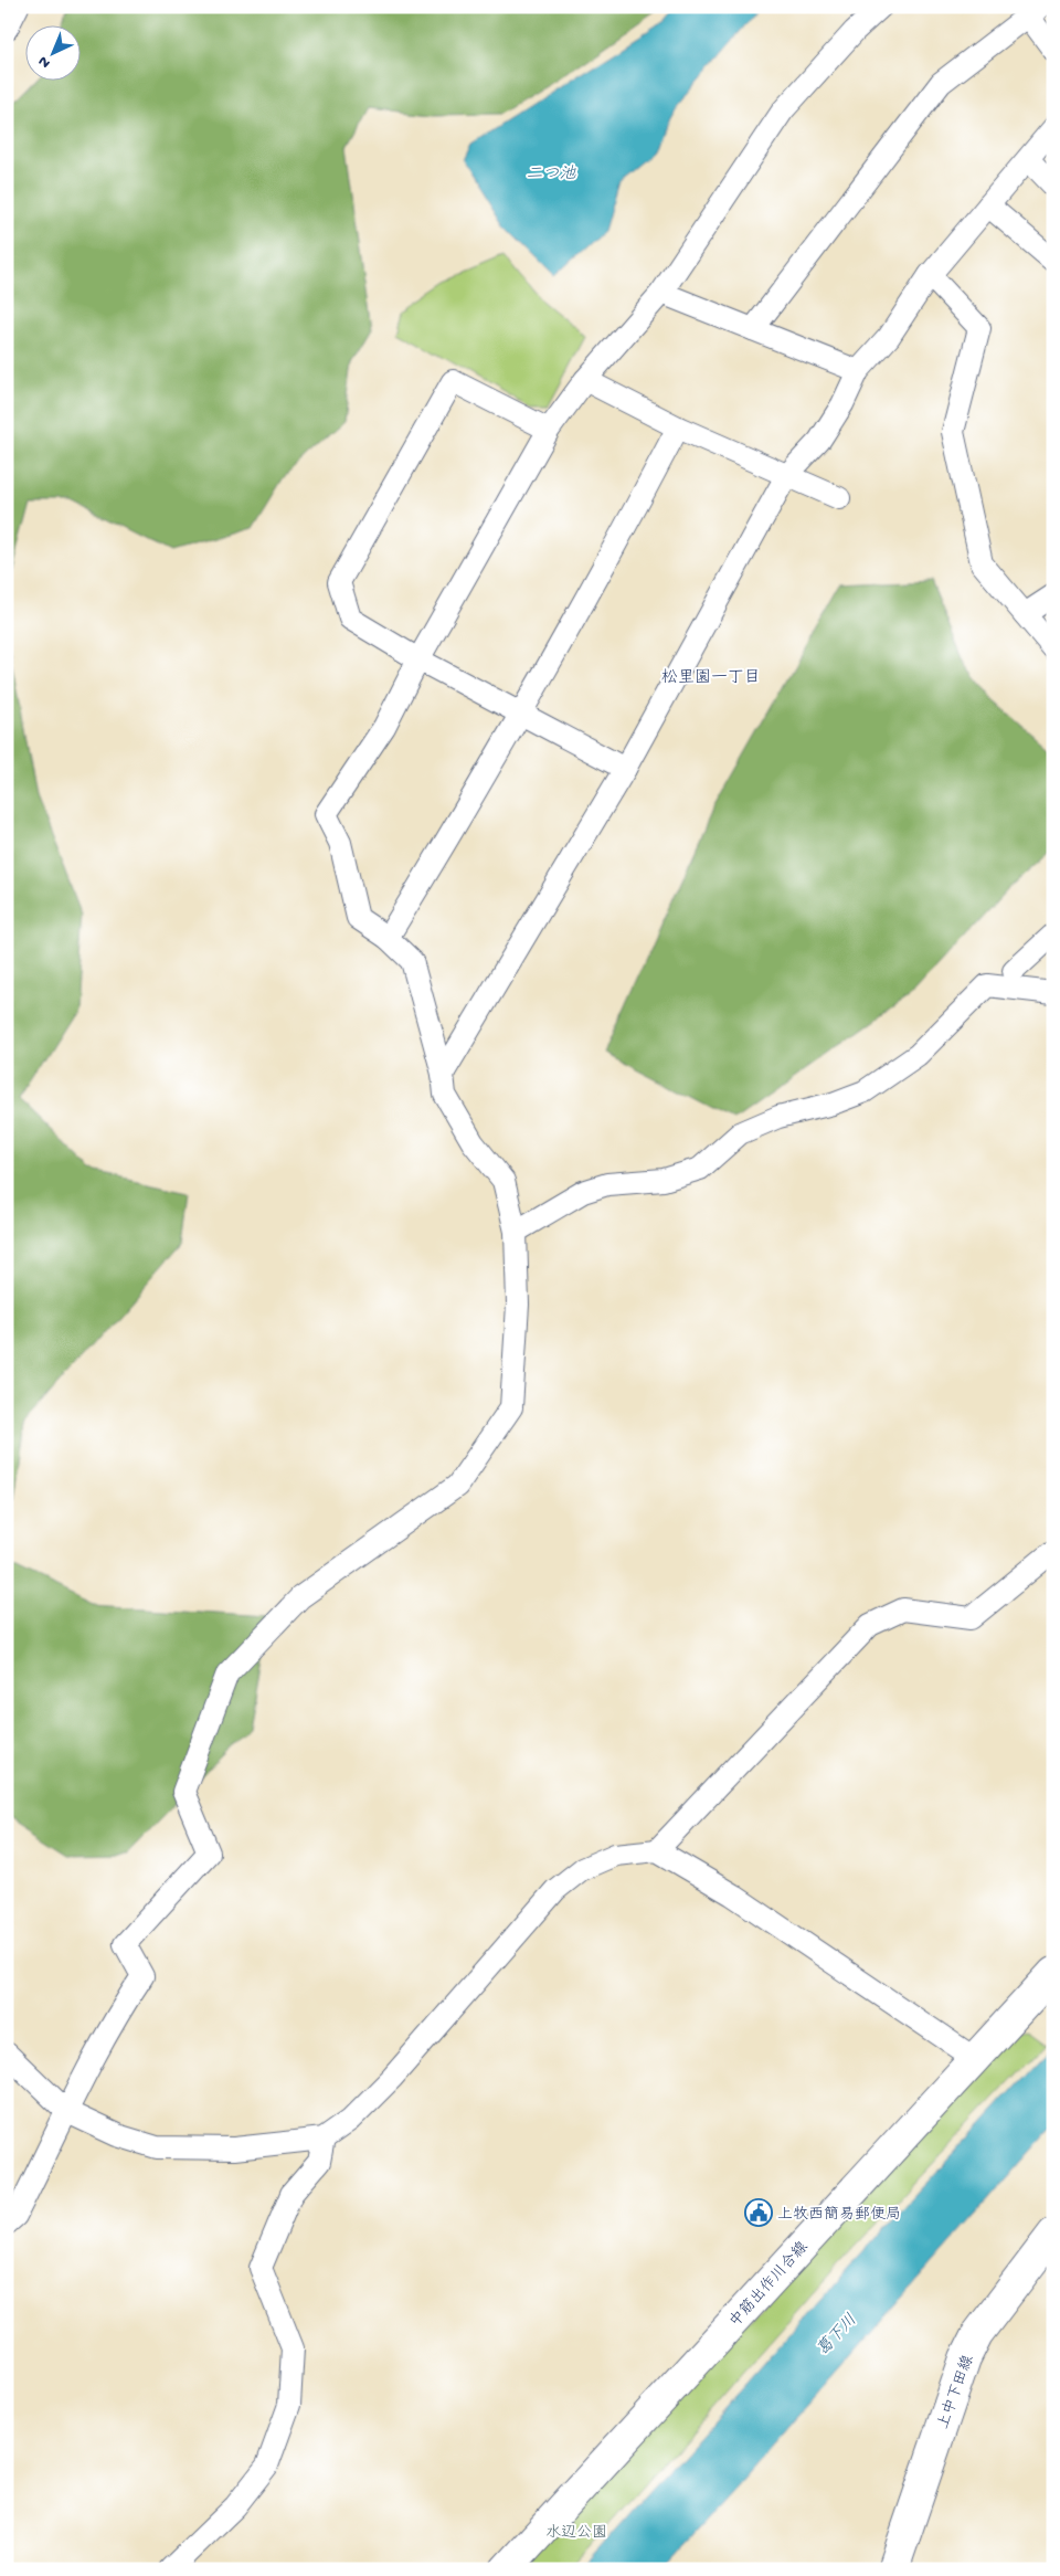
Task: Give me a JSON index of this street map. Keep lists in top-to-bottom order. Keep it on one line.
{"streets":{"main road":["中筋出作川合線","上中下田線"]},"districts":["松里園一丁目"],"water":["二つ池","葛下川"],"parks":["水辺公園"],"places":{"public building":["上牧西簡易郵便局"]},"north":"bottom left"}
